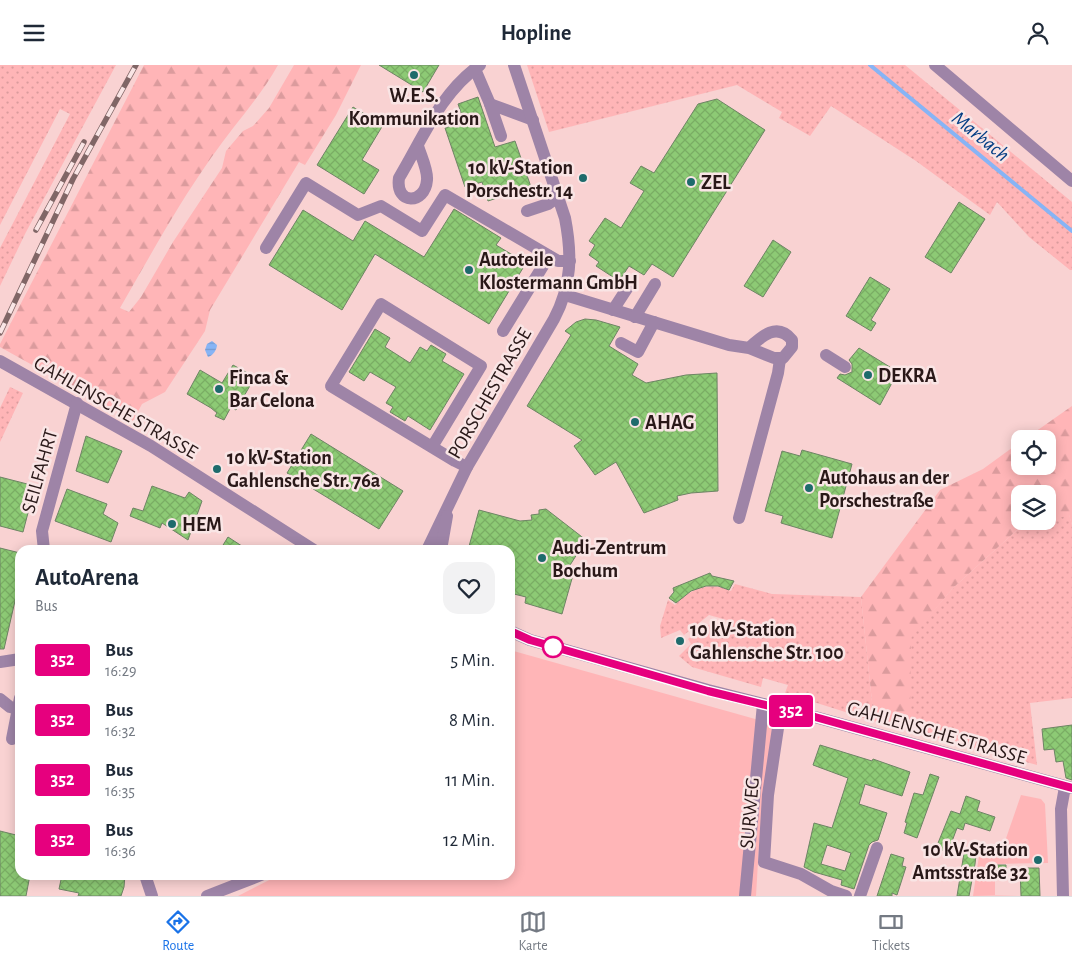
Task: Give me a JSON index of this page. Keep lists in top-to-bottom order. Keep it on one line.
{"streets":{"street":["PORSCHESTRASSE","GAHLENSCHE STRASSE","SEILFAHRT","SURWEG"]},"crossings":[["GAHLENSCHE STRASSE","SEILFAHRT"],["GAHLENSCHE STRASSE","SURWEG"]],"water":["Marbach"],"places":["W.E.S. Kommunikation","10 kV-Station Porschestr. 14","ZEL","Autoteile Klostermann GmbH","DEKRA","Finca & Bar Celona","AHAG","10 kV-Station Gahlensche Str. 76a","Autohaus an der Porschestraße","HEM","Audi-Zentrum Bochum","10 kV-Station Gahlensche Str. 100","10 kV-Station Amtsstraße 32"],"lines":["bus line 352"],"page":{"header":"Hopline","on_map":"352","heading":["AutoArena","Bus"],"list":[{"mark":"352","name":"Bus","note":"16:29","value":"5 Min."},{"mark":"352","name":"Bus","note":"16:32","value":"8 Min."},{"mark":"352","name":"Bus","note":"16:35","value":"11 Min."},{"mark":"352","name":"Bus","note":"16:36","value":"12 Min."}],"tabs":["Route","Karte","Tickets"]}}
